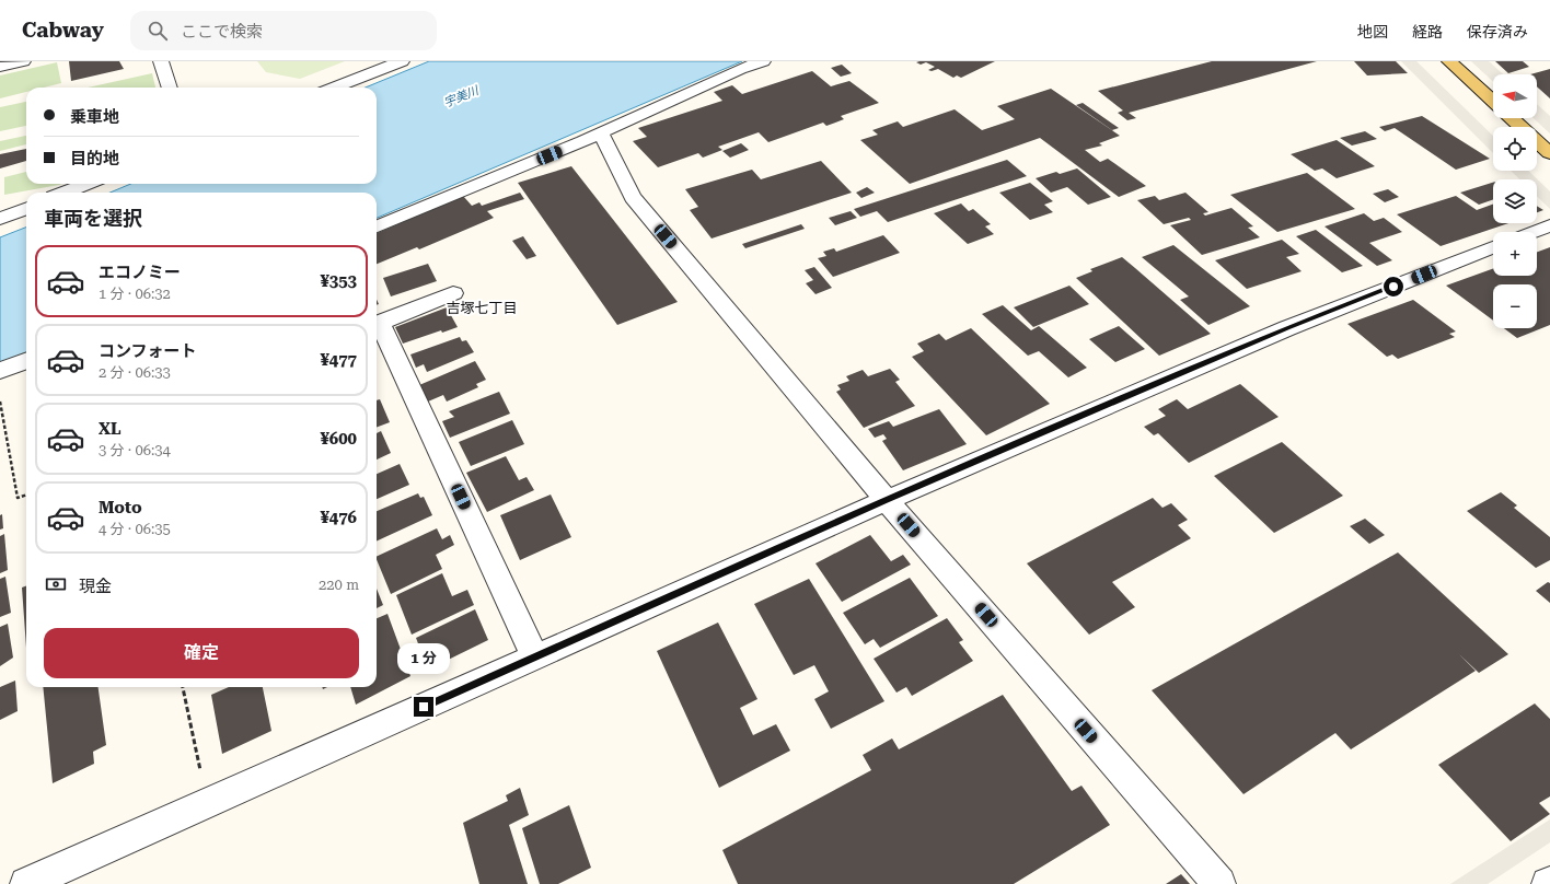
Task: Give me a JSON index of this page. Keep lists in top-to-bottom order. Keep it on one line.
{"districts":["吉塚七丁目"],"water":["宇美川"],"north":"left","page":{"header":"Cabway","search":"ここで検索","nav":["地図","経路","保存済み"],"map_buttons":["+","−"],"banner":["乗車地","目的地"],"heading":"車両を選択","list":[{"name":"エコノミー","note":"1 分 · 06:32","value":"¥353"},{"name":"コンフォート","note":"2 分 · 06:33","value":"¥477"},{"name":"XL","note":"3 分 · 06:34","value":"¥600"},{"name":"Moto","note":"4 分 · 06:35","value":"¥476"}],"pay":["現金","220 m"],"buttons":"確定","bubble":"1 分"}}
